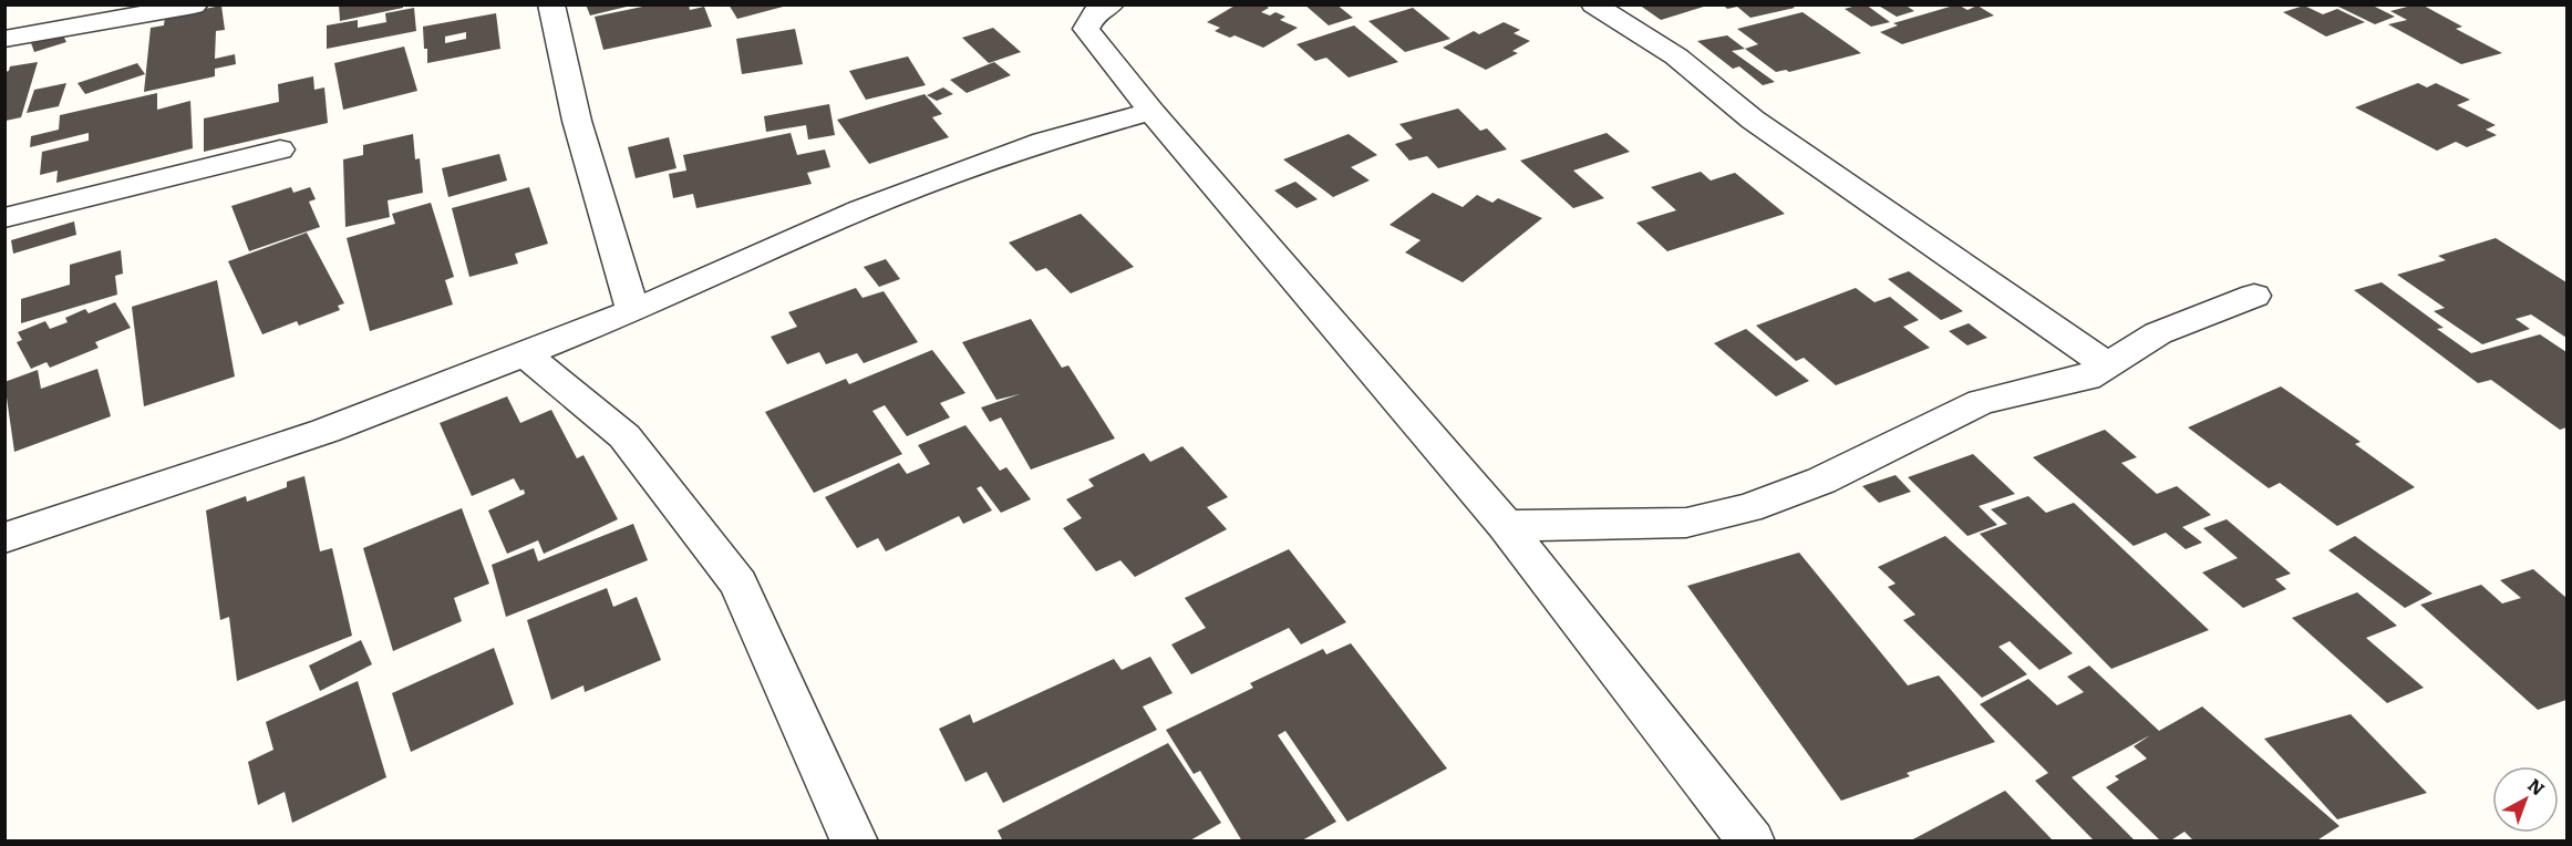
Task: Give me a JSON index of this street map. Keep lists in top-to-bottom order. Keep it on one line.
{"north":"top right"}
